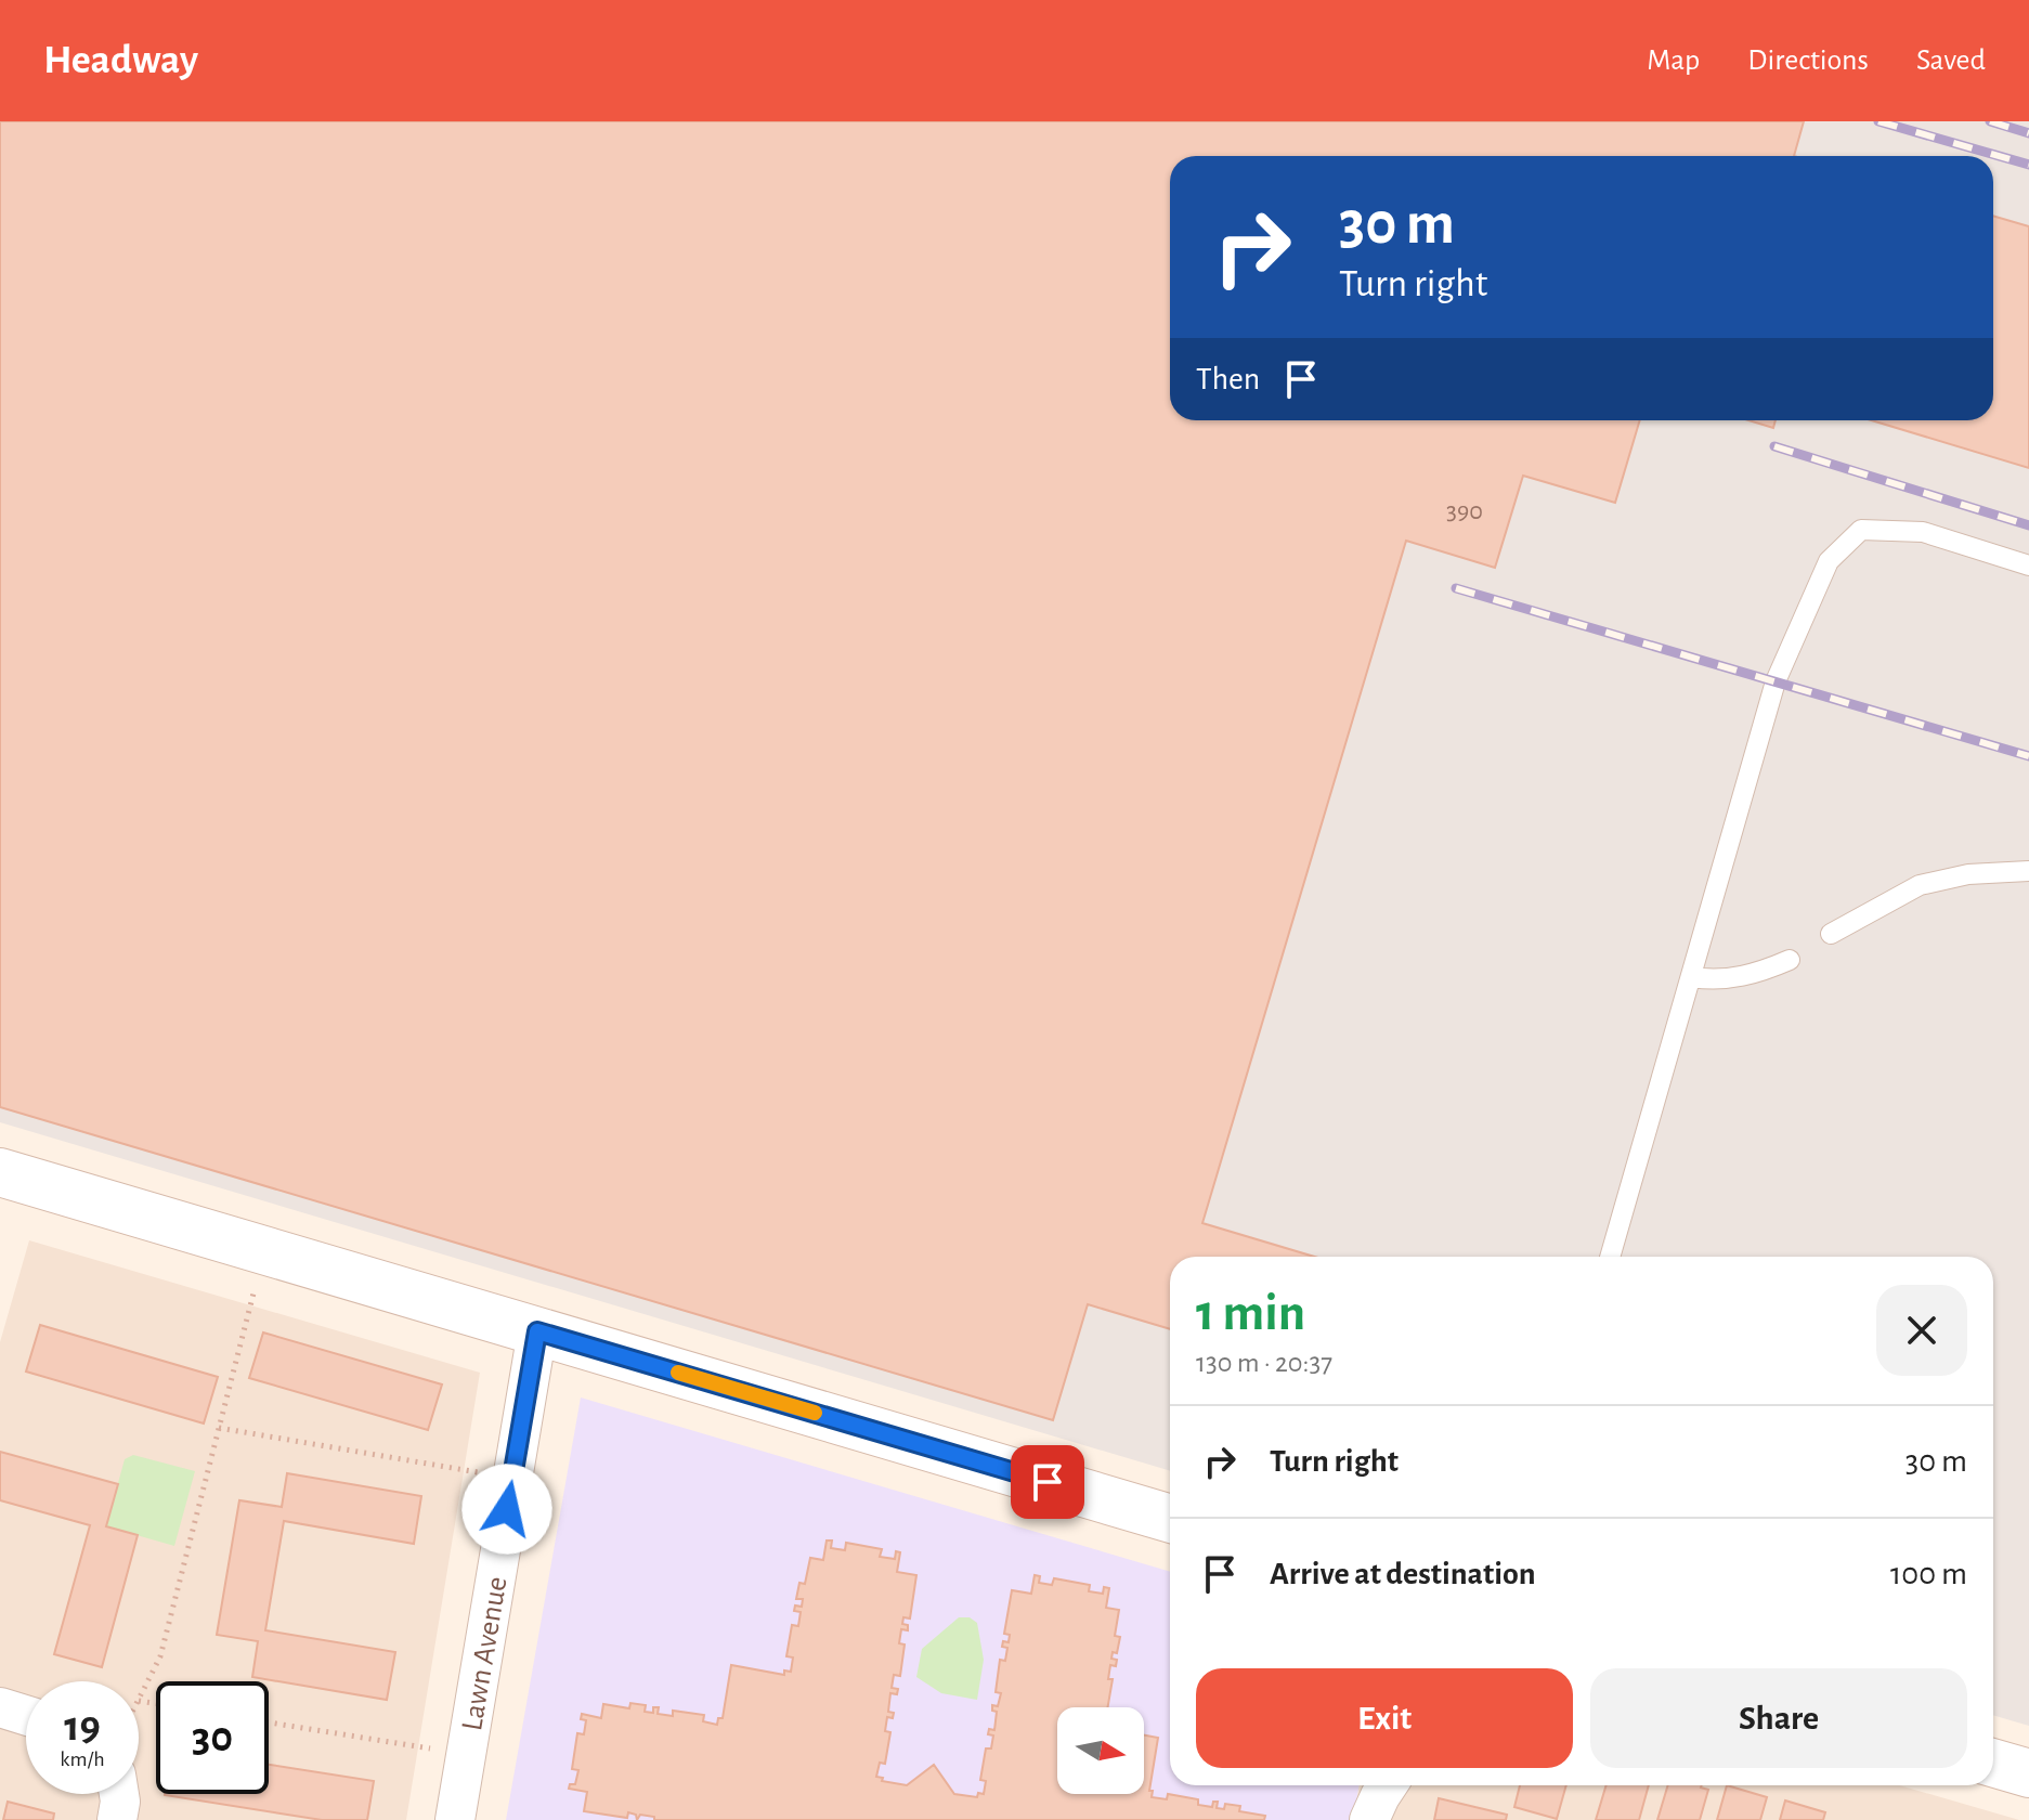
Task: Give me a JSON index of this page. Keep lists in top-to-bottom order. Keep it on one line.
{"streets":{"street":["Lawn Avenue"]},"house_numbers":["390"],"north":"right","page":{"header":"Headway","nav":["Map","Directions","Saved"],"turn":["30 m","Turn right"],"then":"Then","heading":["1 min","130 m · 20:37"],"list":[{"name":"Turn right","value":"30 m"},{"name":"Arrive at destination","value":"100 m"}],"buttons":["Exit","Share"],"speed":"19 km/h","limit":"30"}}
